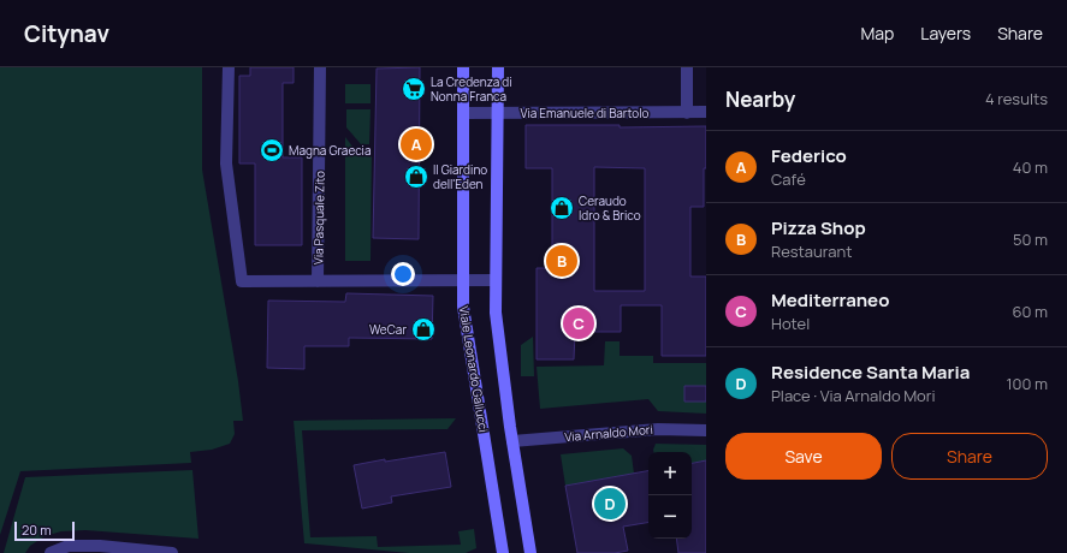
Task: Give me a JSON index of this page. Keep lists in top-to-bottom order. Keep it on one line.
{"streets":{"street":["Via Emanuele di Bartolo","Via Pasquale Zito","Viale Leonardo Gallucci","Via Arnaldo Mori"]},"crossings":[["Via Emanuele di Bartolo","Viale Leonardo Gallucci"],["Via Pasquale Zito","Viale Leonardo Gallucci"]],"places":{"supermarket":["La Credenza di Nonna Franca"],"sports":["Magna Graecia"],"shop":["Il Giardino dell'Eden","Ceraudo Idro & Brico","WeCar"]},"scale_bar":"20 m","page":{"header":"Citynav","nav":["Map","Layers","Share"],"heading":["Nearby","4 results"],"pins":["A","B","C","D"],"list":[{"mark":"A","name":"Federico","note":"Café","value":"40 m"},{"mark":"B","name":"Pizza Shop","note":"Restaurant","value":"50 m"},{"mark":"C","name":"Mediterraneo","note":"Hotel","value":"60 m"},{"mark":"D","name":"Residence Santa Maria","note":"Place · Via Arnaldo Mori","value":"100 m"}],"buttons":["Save","Share"],"map_buttons":["+","−"],"scale":"20 m"}}
